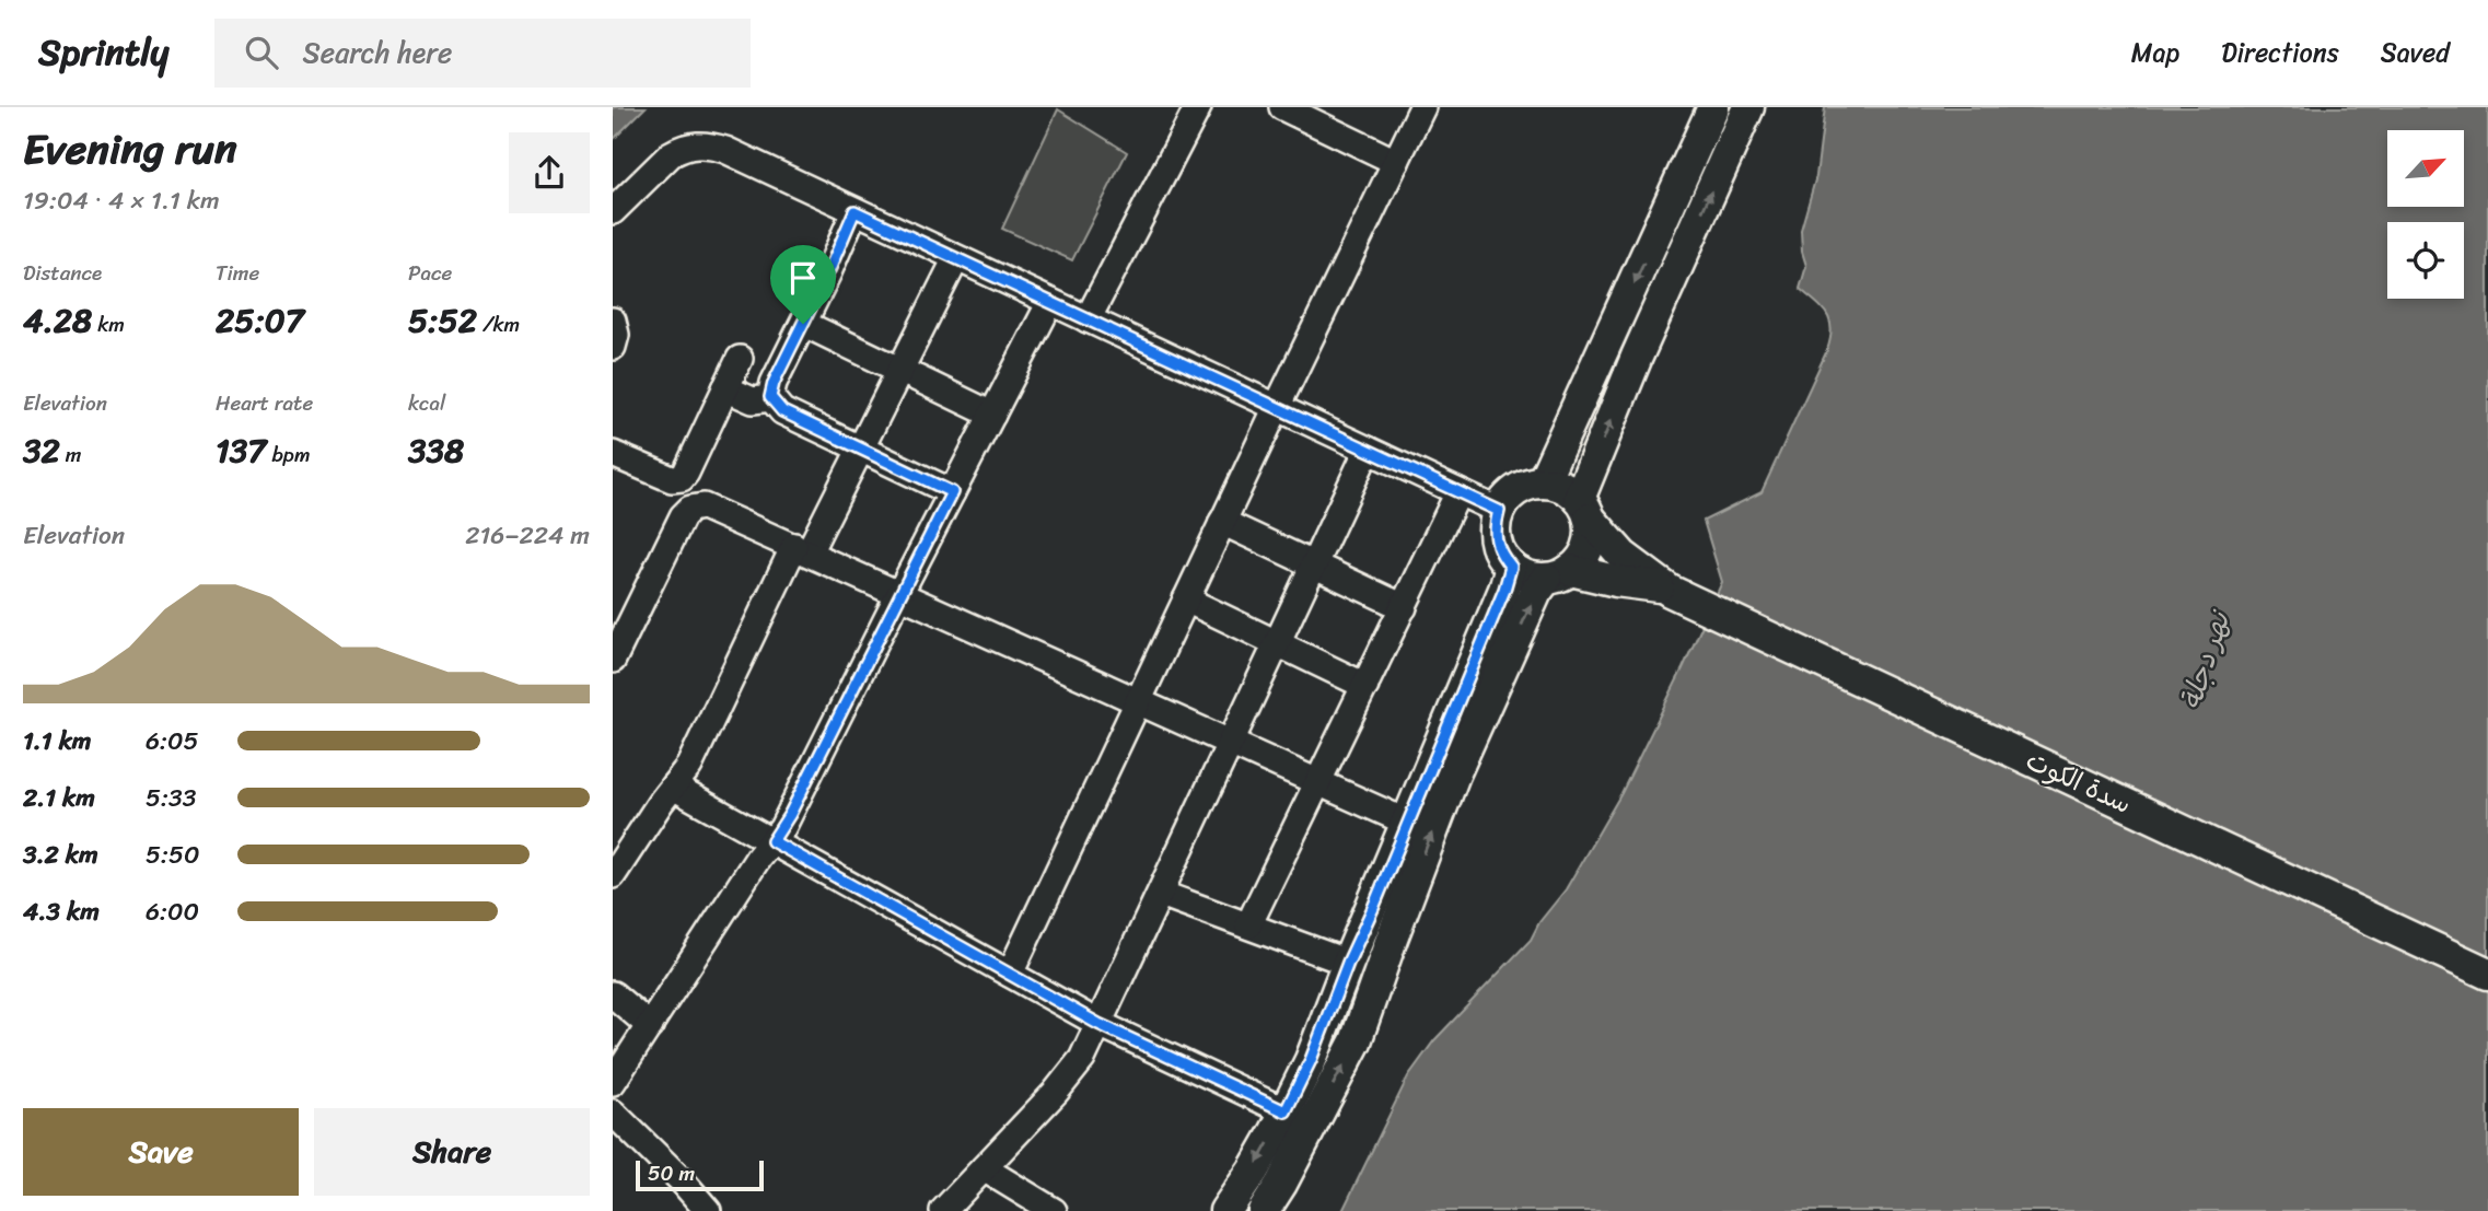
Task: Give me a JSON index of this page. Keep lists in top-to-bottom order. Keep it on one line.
{"streets":{"main road":["سدة الكوت"]},"water":["نهر دجلة"],"scale_bar":"50 m","north":"top right","page":{"header":"Sprintly","search":"Search here","nav":["Map","Directions","Saved"],"heading":["Evening run","19:04 · 4 × 1.1 km"],"stats":[["Distance","4.28 km"],["Time","25:07"],["Pace","5:52 /km"],["Elevation","32 m"],["Heart rate","137 bpm"],["kcal","338"]],"chart":["Elevation","216–224 m"],"list":[{"name":"1.1 km","note":"6:05"},{"name":"2.1 km","note":"5:33"},{"name":"3.2 km","note":"5:50"},{"name":"4.3 km","note":"6:00"}],"buttons":["Save","Share"],"scale":"50 m"}}
